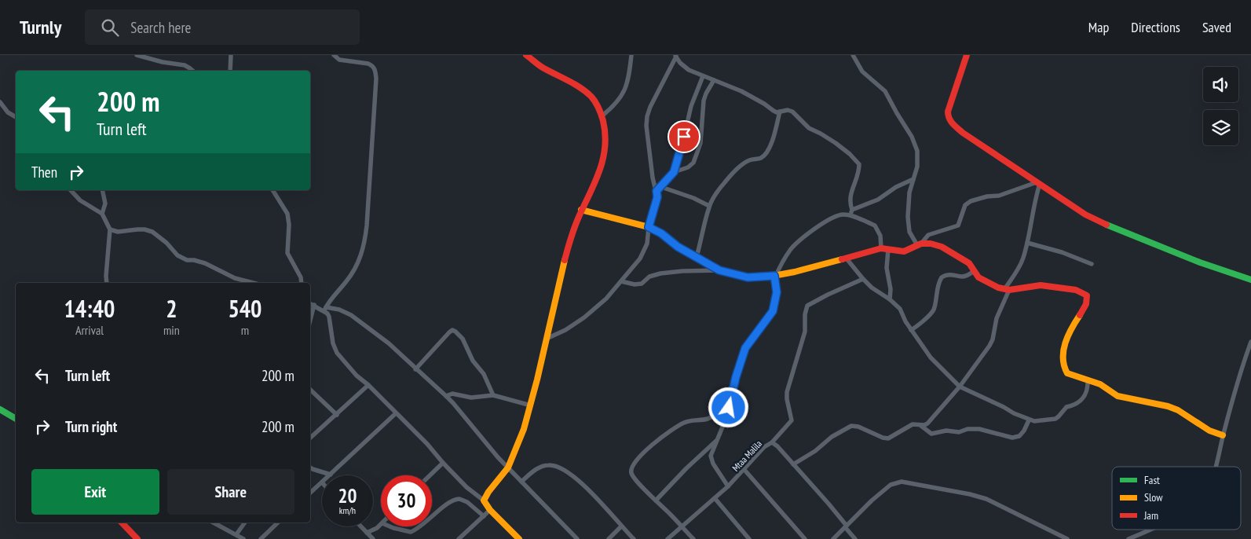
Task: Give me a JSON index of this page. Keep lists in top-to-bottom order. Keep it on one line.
{"streets":{"street":["Mtaa Malila"]},"legend":["Fast","Slow","Jam"],"page":{"header":"Turnly","search":"Search here","nav":["Map","Directions","Saved"],"turn":["200 m","Turn left"],"then":"Then","eta":["14:40","Arrival","2","min","540","m"],"list":[{"name":"Turn left","value":"200 m"},{"name":"Turn right","value":"200 m"}],"buttons":["Exit","Share"],"speed":"20 km/h","limit":"30"}}
